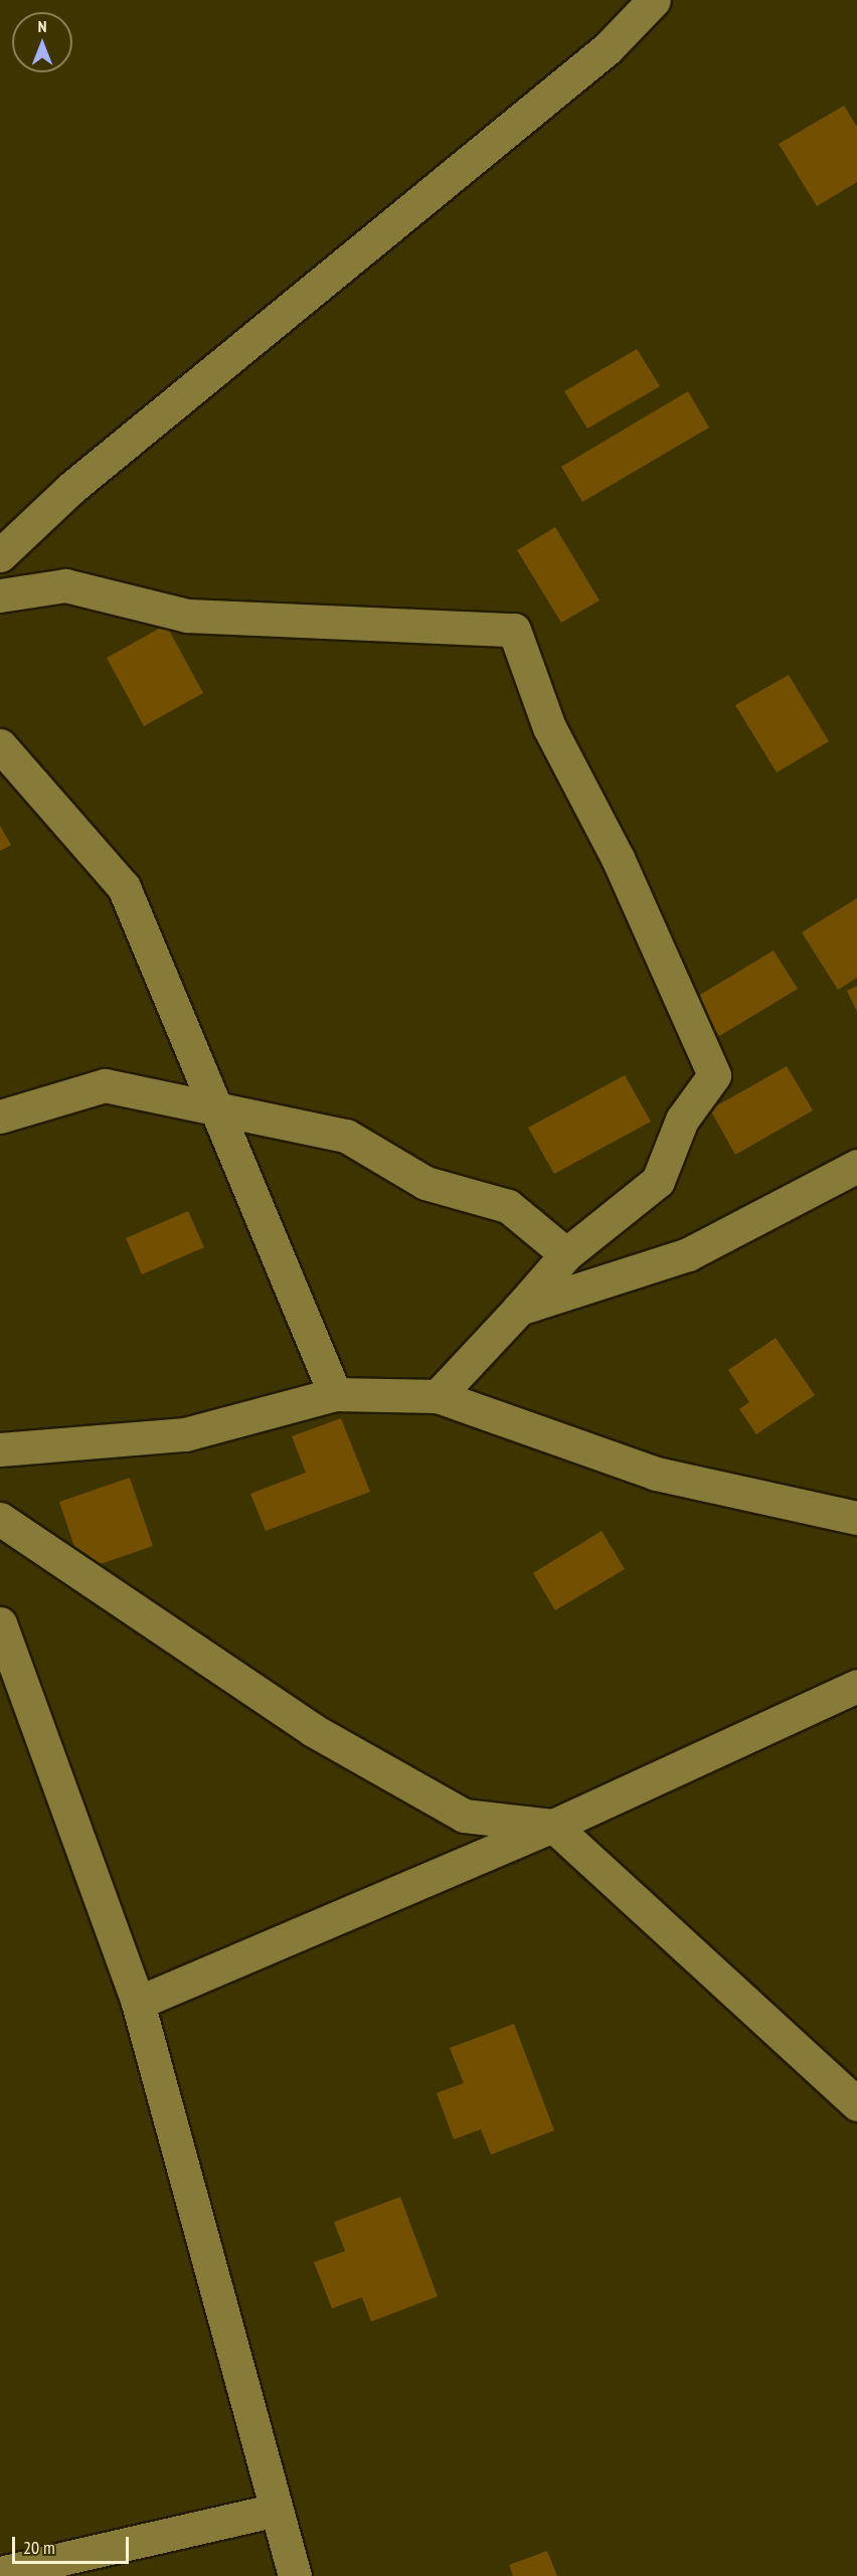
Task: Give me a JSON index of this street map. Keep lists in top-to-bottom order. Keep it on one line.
{"scale_bar":"20 m","north":"top"}
